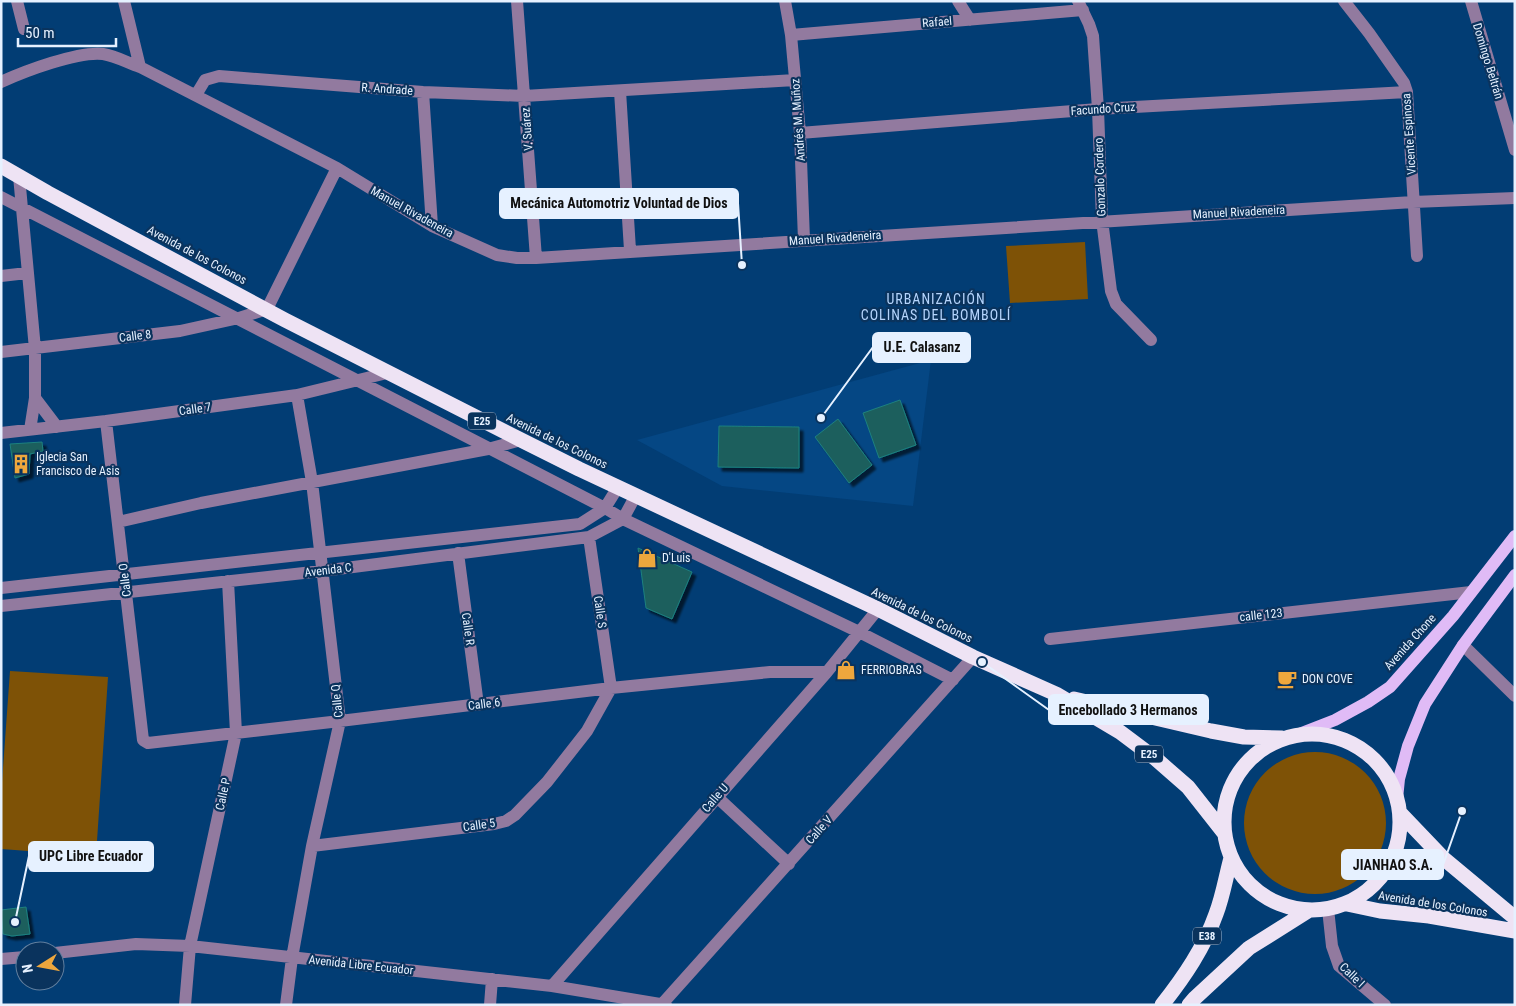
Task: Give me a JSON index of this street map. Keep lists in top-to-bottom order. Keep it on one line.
{"streets":{"highway":["Avenida de los Colonos","E25","E38"],"main road":["Avenida Chone"],"street":["Rafael","Domingo Beltrán","R. Andrade","Facundo Cruz","Andrés M. Muñoz","V. Suárez","Vicente Espinosa","Gonzalo Cordero","Manuel Rivadeneira","Calle 8","Calle 7","Avenida C","Calle O","Calle S","calle 123","Calle R","Calle Q","Calle 6","Calle P","Calle U","Calle 5","Calle V","Avenida Libre Ecuador","Calle I"]},"crossings":[["Rafael","Andrés M. Muñoz"],["Rafael","Gonzalo Cordero"],["R. Andrade","Andrés M. Muñoz"],["R. Andrade","V. Suárez"],["R. Andrade","Manuel Rivadeneira"],["Facundo Cruz","Andrés M. Muñoz"],["Facundo Cruz","Vicente Espinosa"],["Facundo Cruz","Gonzalo Cordero"],["Andrés M. Muñoz","Manuel Rivadeneira"],["V. Suárez","Manuel Rivadeneira"],["Vicente Espinosa","Manuel Rivadeneira"],["Gonzalo Cordero","Manuel Rivadeneira"],["Avenida de los Colonos","Calle 8"],["Avenida de los Colonos","Calle 7"],["Avenida de los Colonos","E25"],["Avenida de los Colonos","Avenida C"],["Avenida de los Colonos","Avenida Chone"],["Avenida de los Colonos","Calle U"],["Avenida de los Colonos","Calle V"],["Avenida de los Colonos","E38"],["Avenida de los Colonos","Calle I"],["Calle 7","Calle O"],["Calle 7","Calle Q"],["E25","Avenida Chone"],["E25","E38"],["E25","Calle I"],["Avenida C","Calle O"],["Avenida C","Calle S"],["Avenida C","Calle R"],["Avenida C","Calle Q"],["Avenida C","Calle P"],["Calle O","Calle 6"],["Calle S","Calle 6"],["Calle S","Calle 5"],["calle 123","Avenida Chone"],["Calle R","Calle 6"],["Avenida Chone","E38"],["Avenida Chone","Calle I"],["Calle Q","Calle 6"],["Calle Q","Calle 5"],["Calle Q","Avenida Libre Ecuador"],["Calle 6","Calle P"],["Calle 6","Calle U"],["Calle 6","Calle 5"],["Calle P","Avenida Libre Ecuador"],["Calle U","Avenida Libre Ecuador"],["Calle V","Avenida Libre Ecuador"],["E38","Calle I"]],"districts":["URBANIZACIÓN COLINAS DEL BOMBOLÍ"],"places":{"other":["Mecánica Automotriz Voluntad de Dios","U.E. Calasanz","Encebollado 3 Hermanos","JIANHAO S.A.","UPC Libre Ecuador"],"building":["Iglecia San Francisco de Asis"],"shop":["D'Luis","FERRIOBRAS"],"cafe":["DON COVE"]},"scale_bar":"50 m","north":"left"}
